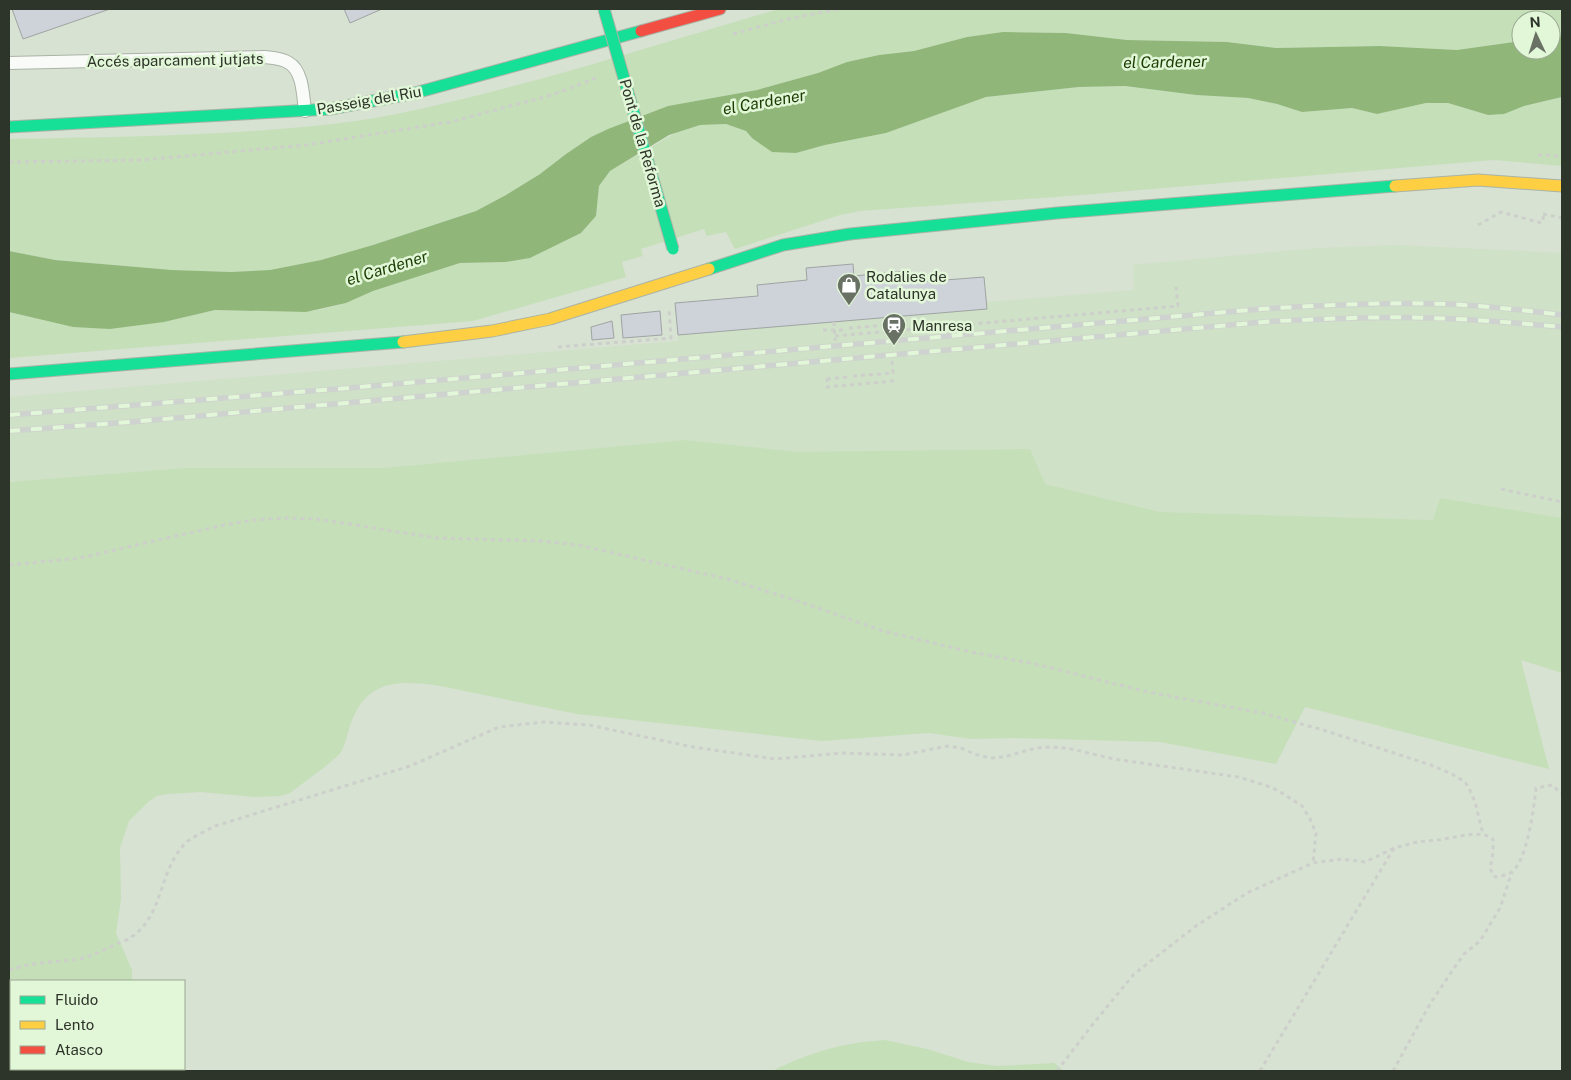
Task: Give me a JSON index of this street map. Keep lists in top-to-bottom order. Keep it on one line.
{"streets":{"street":["Passeig del Riu","Pont de la Reforma"],"lane":["Accés aparcament jutjats"]},"crossings":[["Accés aparcament jutjats","Passeig del Riu"]],"water":["el Cardener"],"places":{"shop":["Rodalies de Catalunya"],"station":["Manresa"]},"legend":["Fluido","Lento","Atasco"],"north":"top"}
